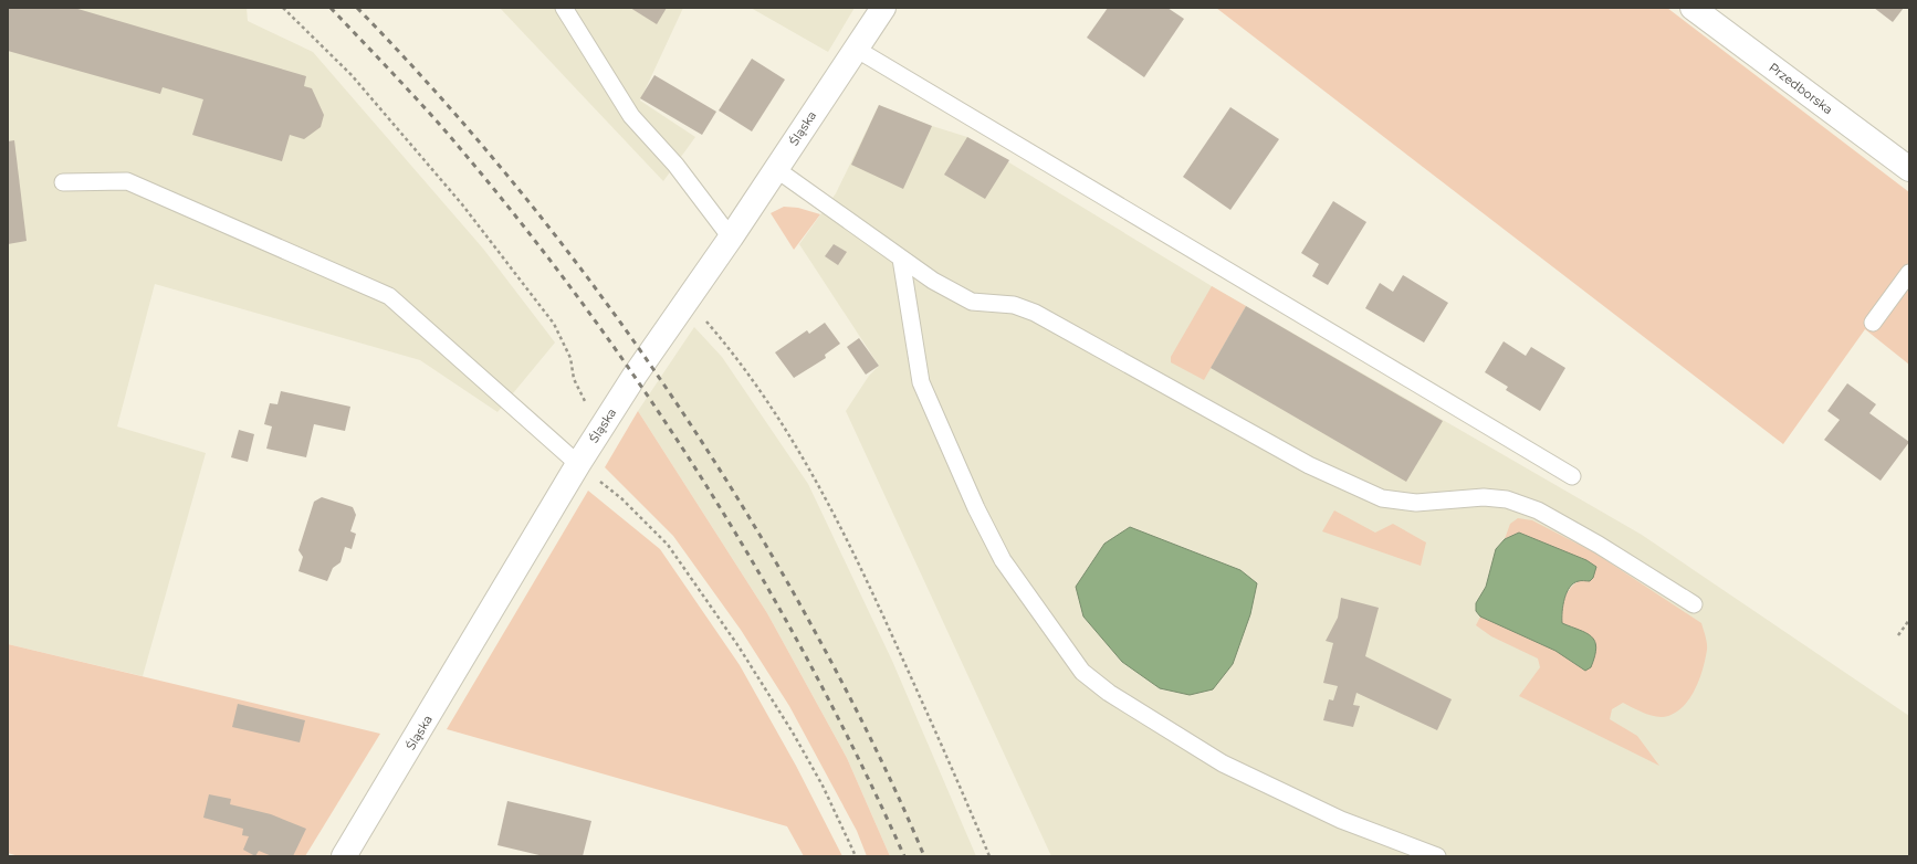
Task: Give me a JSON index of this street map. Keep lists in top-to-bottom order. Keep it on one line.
{"streets":{"street":["Przedborska","Śląska"]}}
